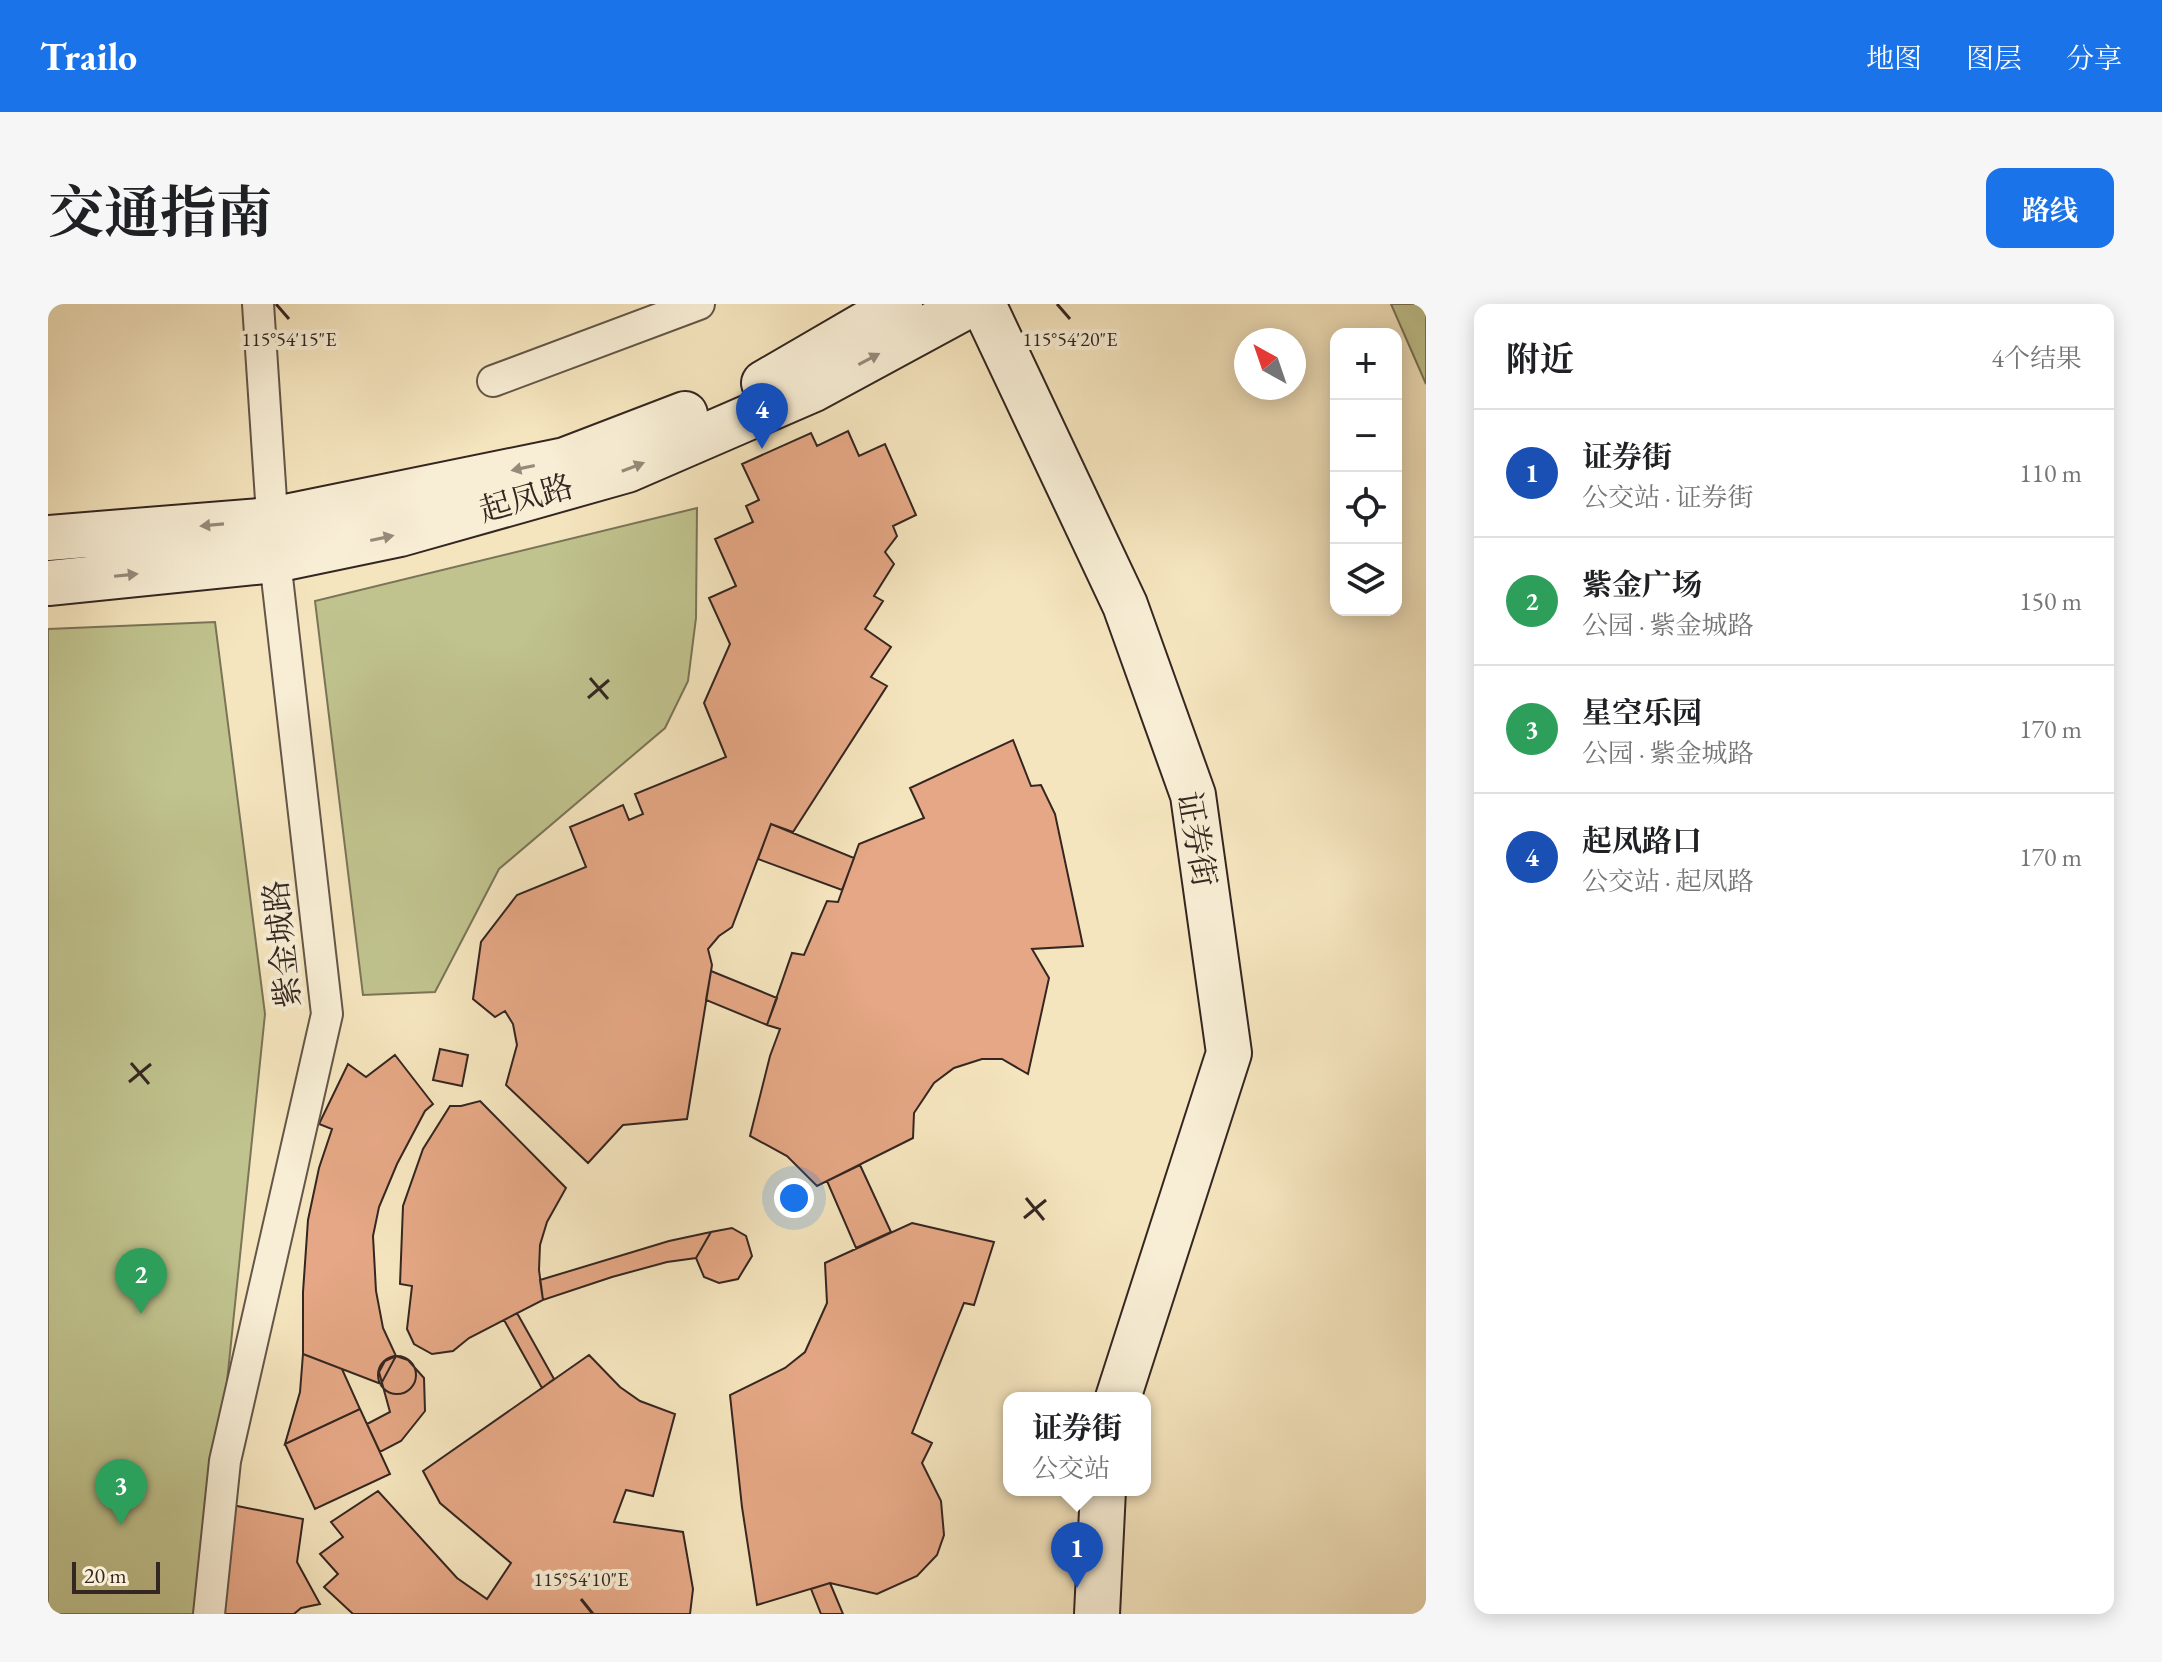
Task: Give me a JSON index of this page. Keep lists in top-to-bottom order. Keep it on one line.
{"streets":{"street":["起凤路","证券街","紫金城路"]},"crossings":[["起凤路","紫金城路"]],"scale_bar":"20 m","north":"top left","page":{"header":"Trailo","nav":["地图","图层","分享"],"title":"交通指南","buttons":"路线","heading":["附近","4个结果"],"map_buttons":["+","−"],"pins":["4","2","3","1"],"list":[{"mark":"1","name":"证券街","note":"公交站 · 证券街","value":"110 m"},{"mark":"2","name":"紫金广场","note":"公园 · 紫金城路","value":"150 m"},{"mark":"3","name":"星空乐园","note":"公园 · 紫金城路","value":"170 m"},{"mark":"4","name":"起凤路口","note":"公交站 · 起凤路","value":"170 m"}],"popup":["证券街","公交站"],"scale":"20 m"},"coordinates":["115°54'15\"E","115°54'20\"E","115°54'10\"E"]}
